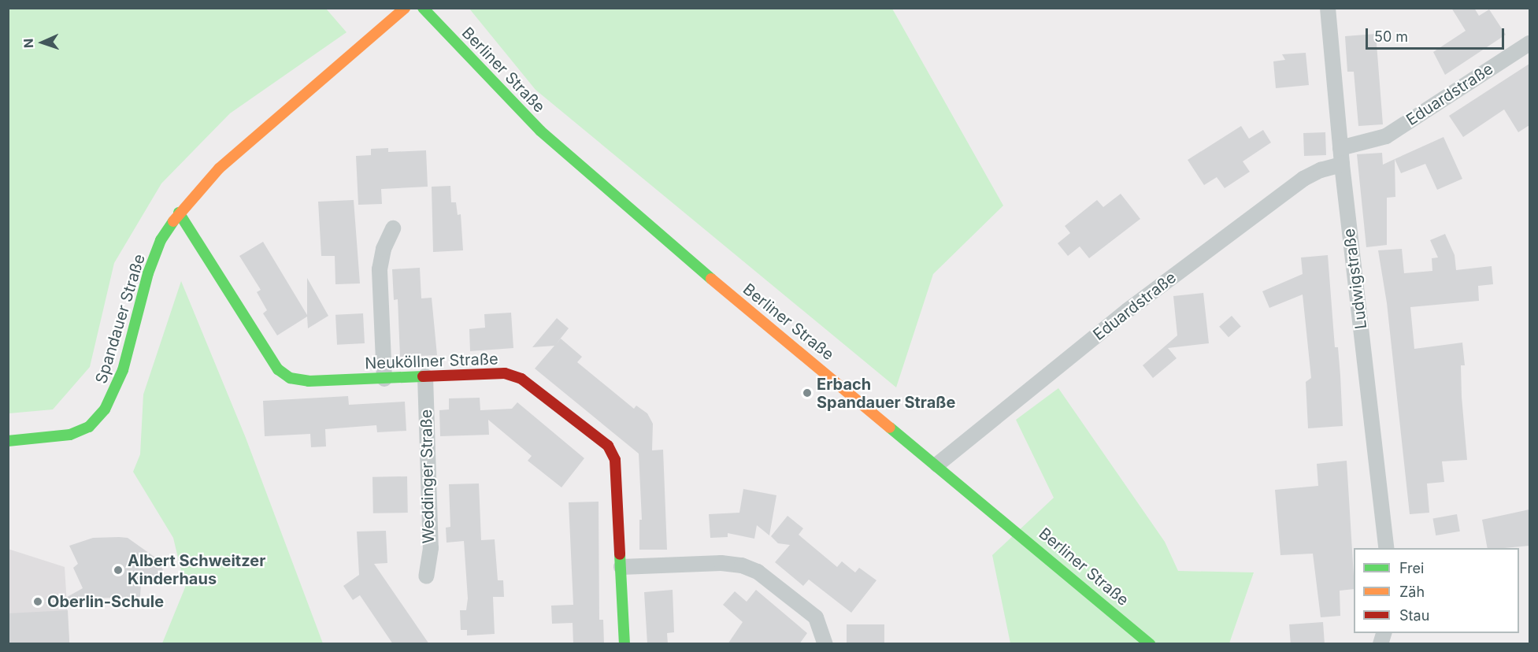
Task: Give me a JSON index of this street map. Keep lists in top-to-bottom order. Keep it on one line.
{"streets":{"street":["Berliner Straße","Eduardstraße","Ludwigstraße","Spandauer Straße","Neuköllner Straße","Weddinger Straße"]},"crossings":[["Berliner Straße","Eduardstraße"],["Eduardstraße","Ludwigstraße"],["Spandauer Straße","Neuköllner Straße"],["Neuköllner Straße","Weddinger Straße"]],"places":["Erbach Spandauer Straße","Albert Schweitzer Kinderhaus","Oberlin-Schule"],"legend":["Frei","Zäh","Stau"],"scale_bar":"50 m","north":"left"}
